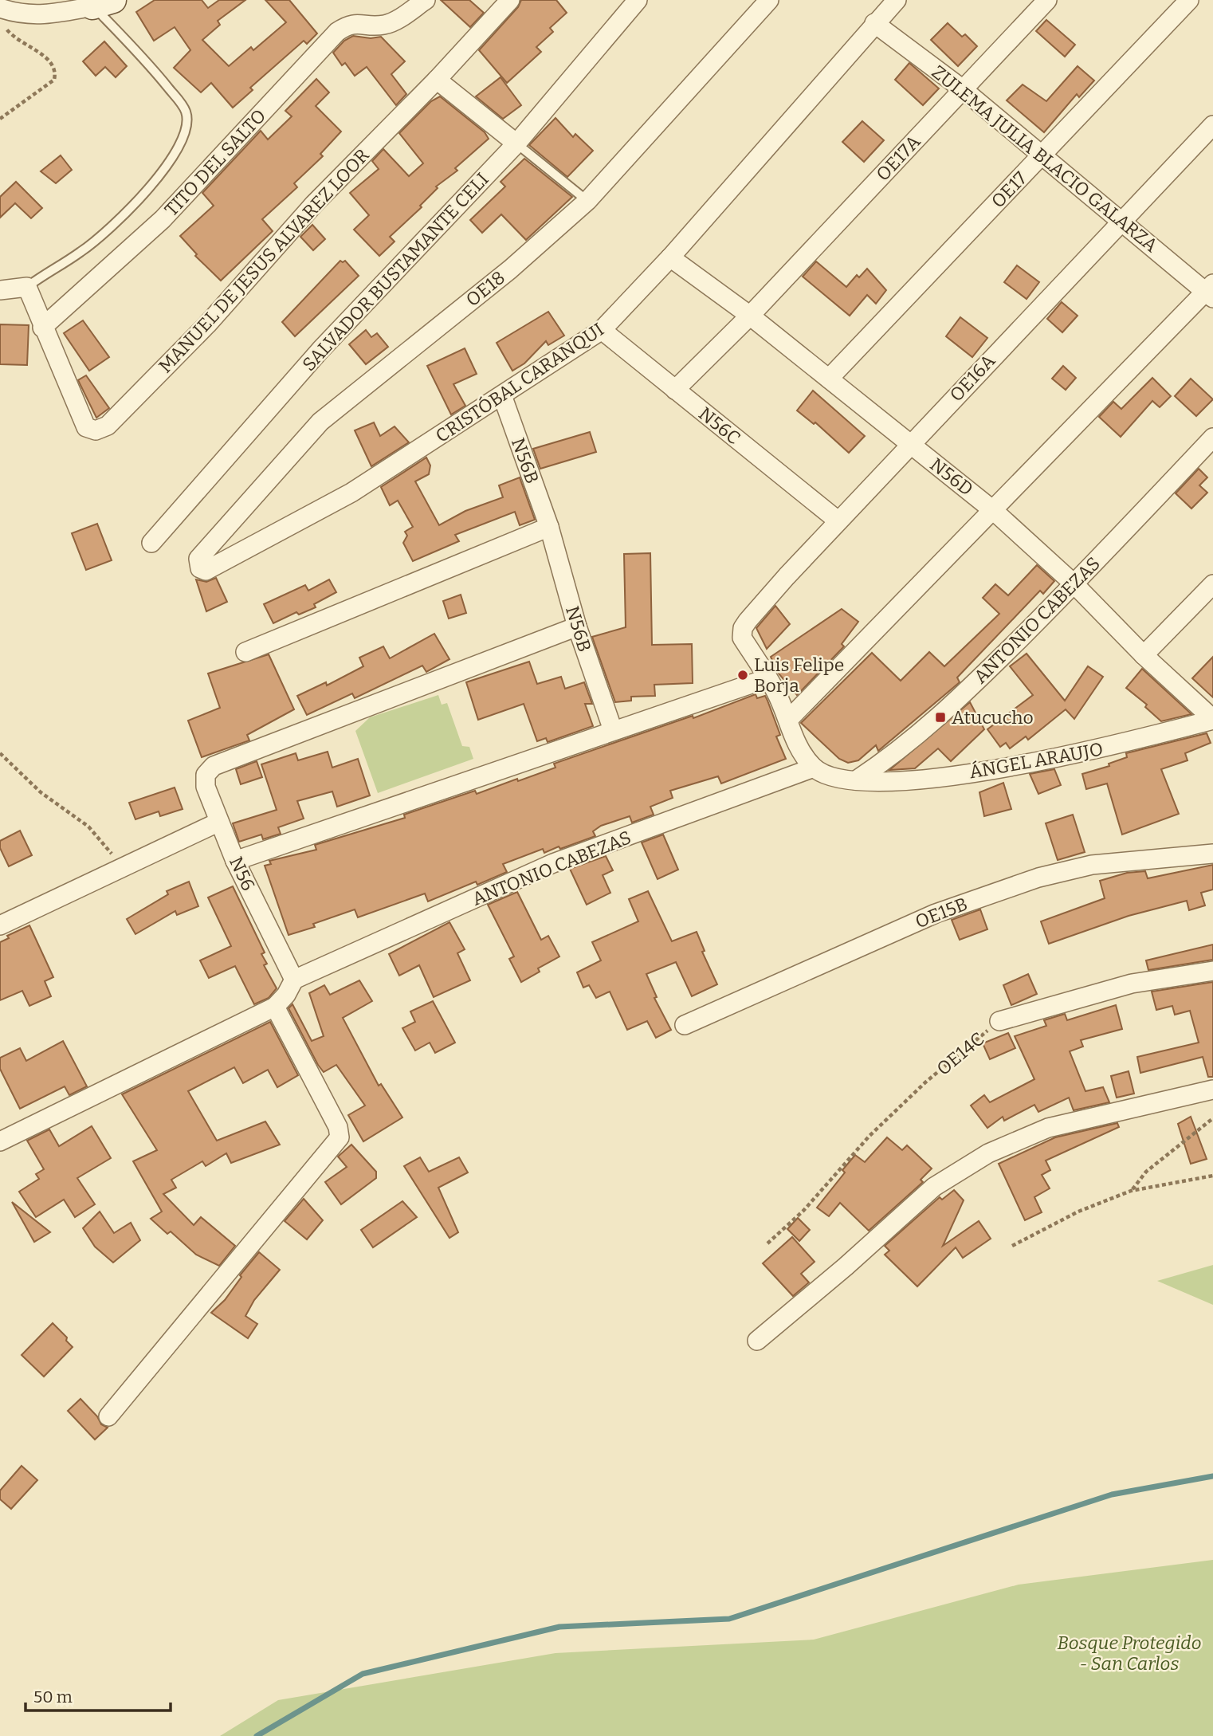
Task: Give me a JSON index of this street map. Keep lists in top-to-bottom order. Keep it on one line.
{"streets":{"street":["OE17A","ZULEMA JULIA BLACIO GALARZA","TITO DEL SALTO","OE17","MANUEL DE JESUS ALVAREZ LOOR","SALVADOR BUSTAMANTE CELI","OE18","OE16A","CRISTÓBAL CARANQUI","N56C","N56B","N56D","ANTONIO CABEZAS","ÁNGEL ARAUJO","N56","OE15B","OE14C"]},"crossings":[["OE17A","ZULEMA JULIA BLACIO GALARZA"],["OE17A","N56C"],["OE17A","N56D"],["ZULEMA JULIA BLACIO GALARZA","OE17"],["ZULEMA JULIA BLACIO GALARZA","OE16A"],["ZULEMA JULIA BLACIO GALARZA","CRISTÓBAL CARANQUI"],["TITO DEL SALTO","MANUEL DE JESUS ALVAREZ LOOR"],["OE17","N56D"],["OE18","CRISTÓBAL CARANQUI"],["OE16A","N56C"],["OE16A","N56D"],["CRISTÓBAL CARANQUI","N56C"],["CRISTÓBAL CARANQUI","N56B"],["CRISTÓBAL CARANQUI","N56D"],["N56B","N56"],["N56D","ANTONIO CABEZAS"],["N56D","ÁNGEL ARAUJO"],["ANTONIO CABEZAS","ÁNGEL ARAUJO"],["ANTONIO CABEZAS","N56"]],"parks":["Bosque Protegido - San Carlos"],"places":{"other":["Luis Felipe Borja"],"transit":["Atucucho"]},"scale_bar":"50 m"}
